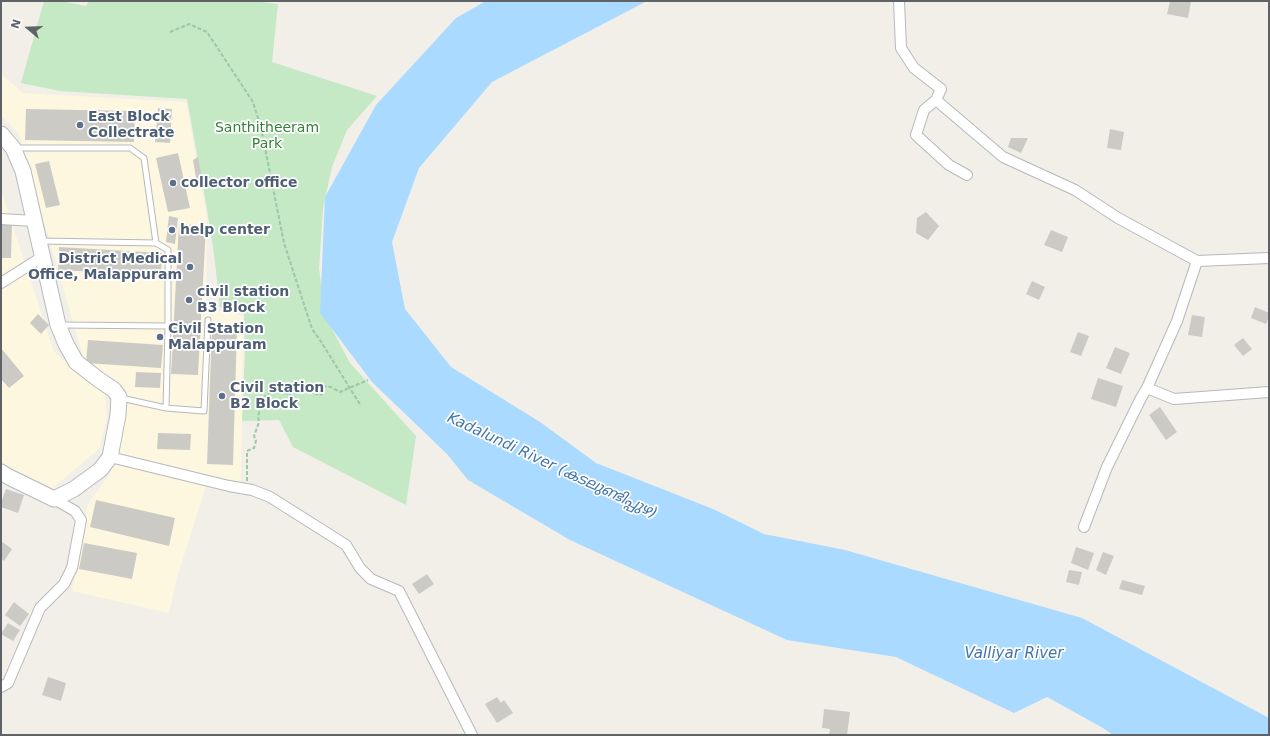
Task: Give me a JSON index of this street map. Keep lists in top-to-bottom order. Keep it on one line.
{"water":["Kadalundi River (കടലുണ്ടിപ്പുഴ)","Valliyar River"],"parks":["Santhitheeram Park"],"places":["East Block Collectrate","collector office","help center","District Medical Office, Malappuram","civil station B3 Block","Civil Station Malappuram","Civil station B2 Block"],"north":"left"}
